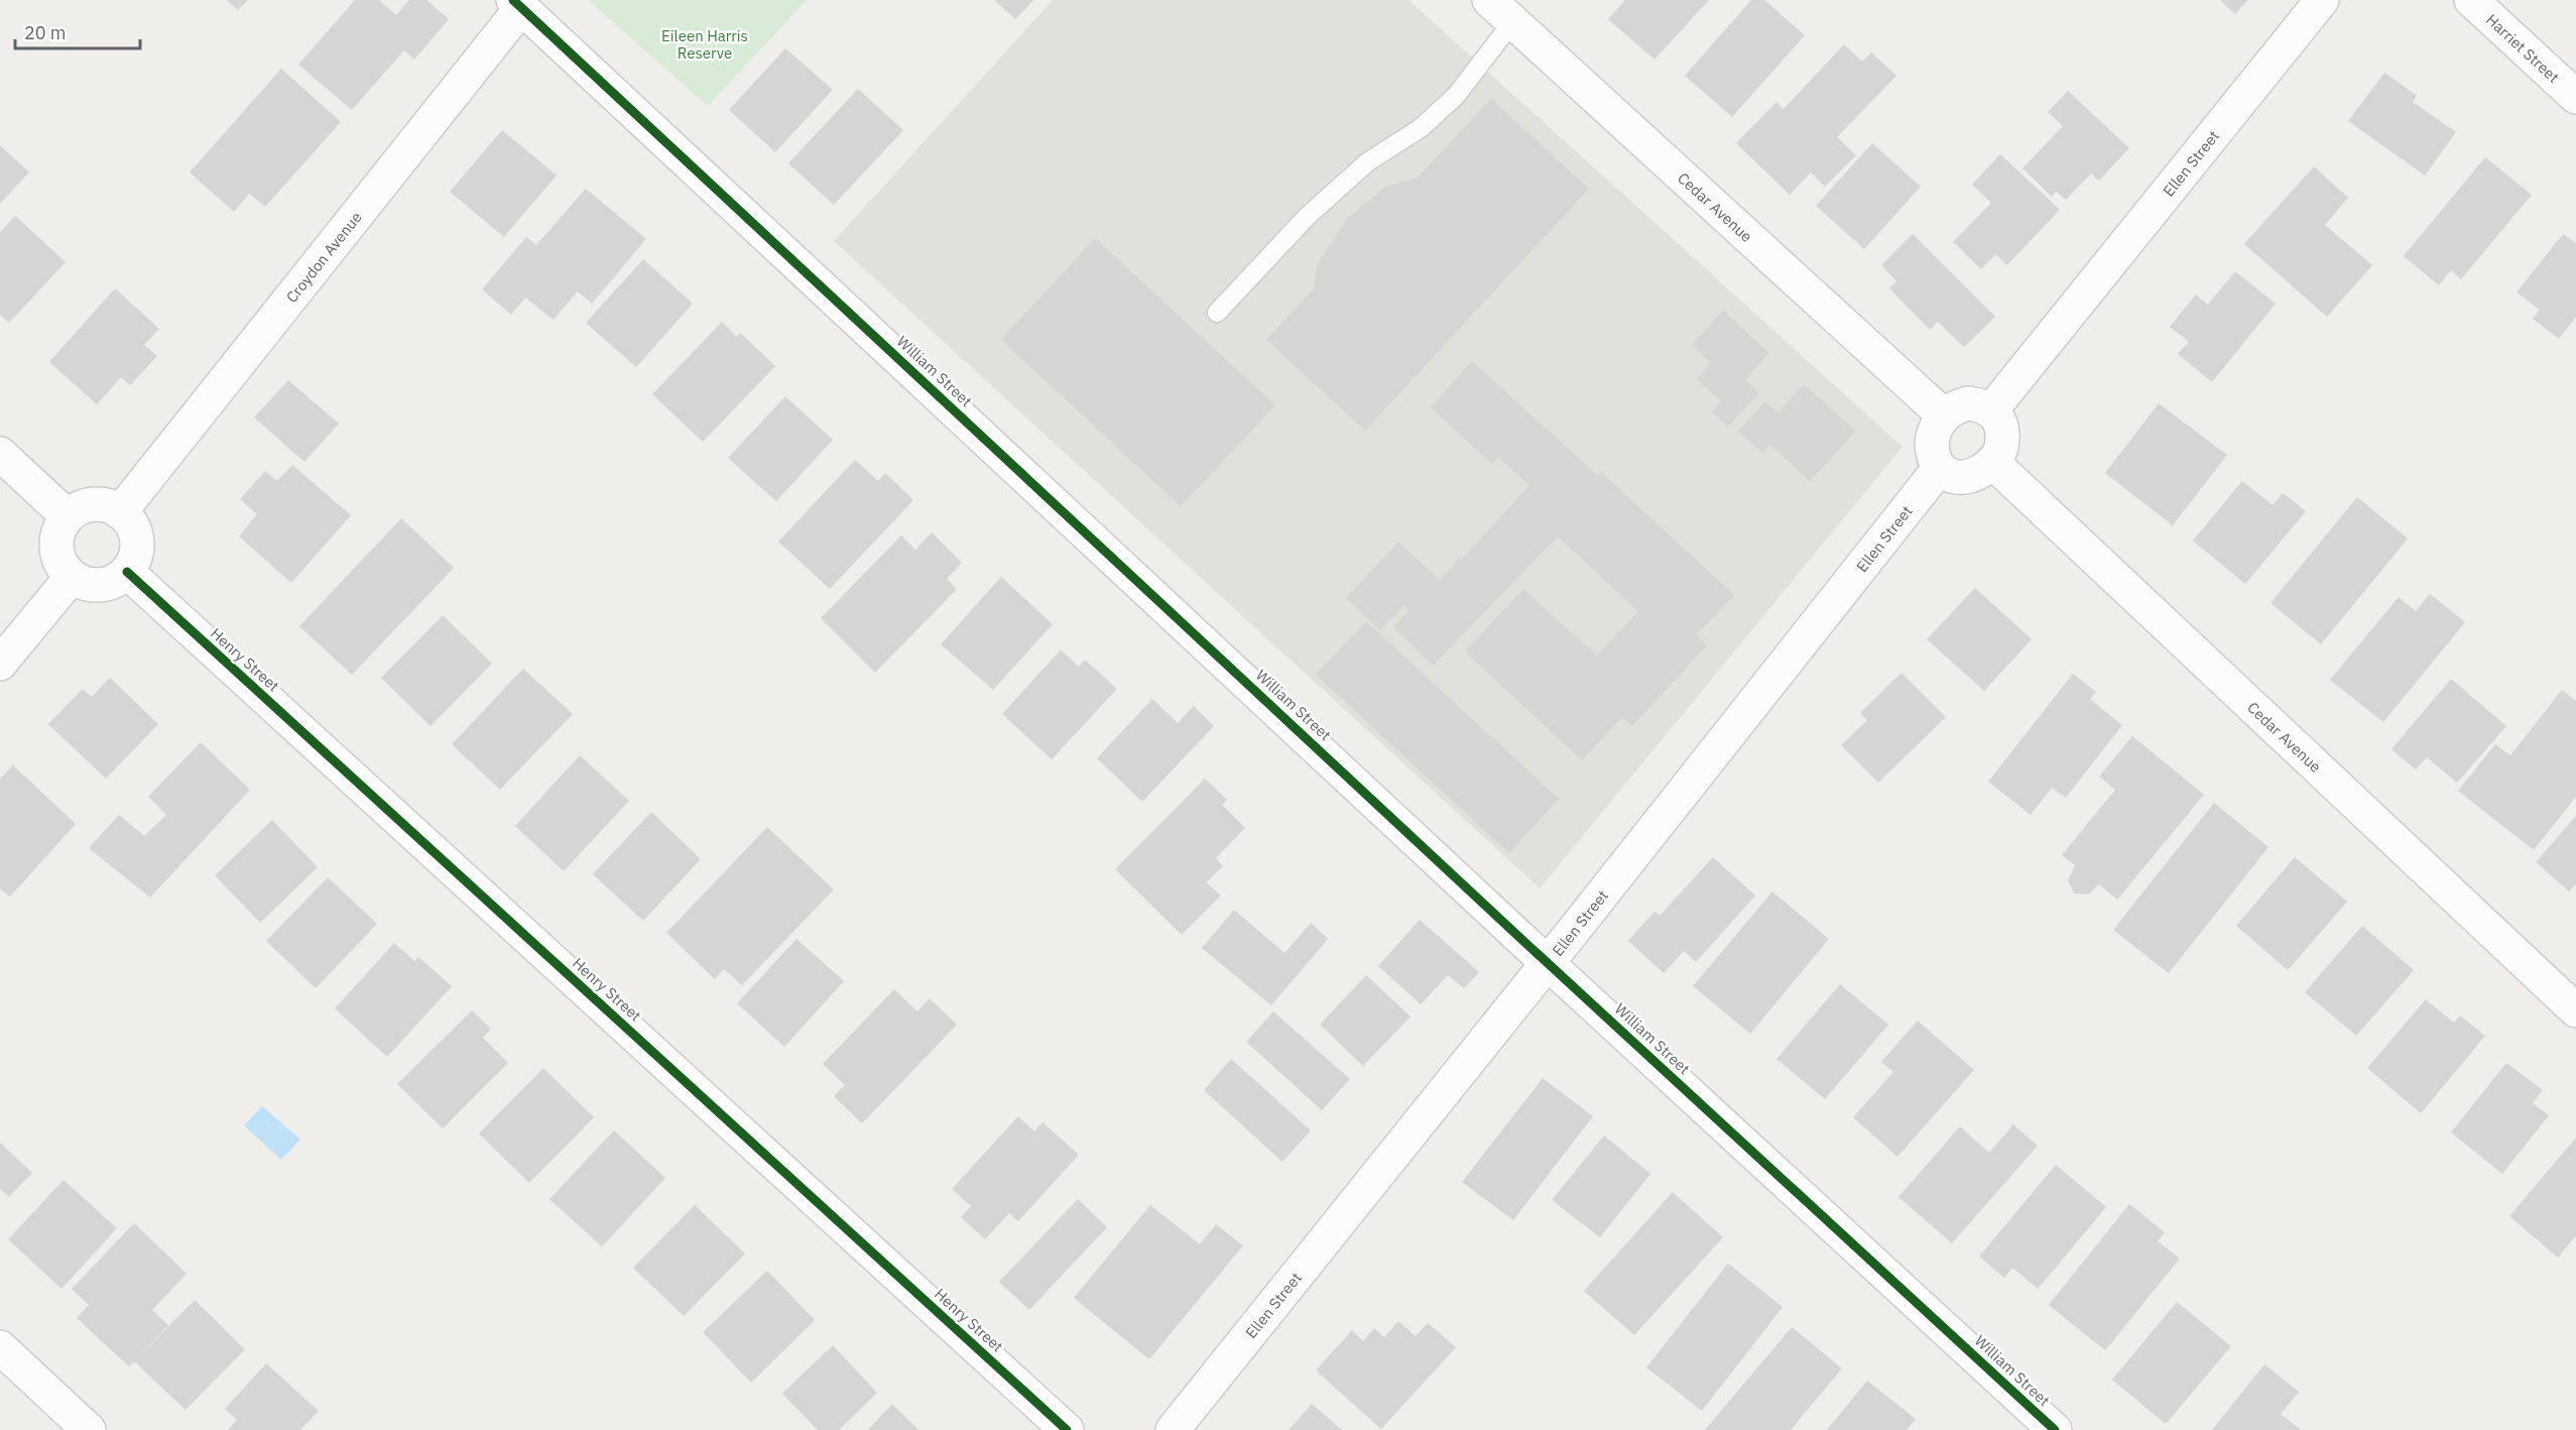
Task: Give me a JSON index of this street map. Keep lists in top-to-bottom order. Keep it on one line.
{"streets":{"street":["Harriet Street","Ellen Street","Cedar Avenue","Croydon Avenue","William Street","Henry Street"]},"crossings":[["Ellen Street","Cedar Avenue"],["Ellen Street","William Street"],["Croydon Avenue","William Street"],["Croydon Avenue","Henry Street"]],"parks":["Eileen Harris Reserve"],"scale_bar":"20 m"}
